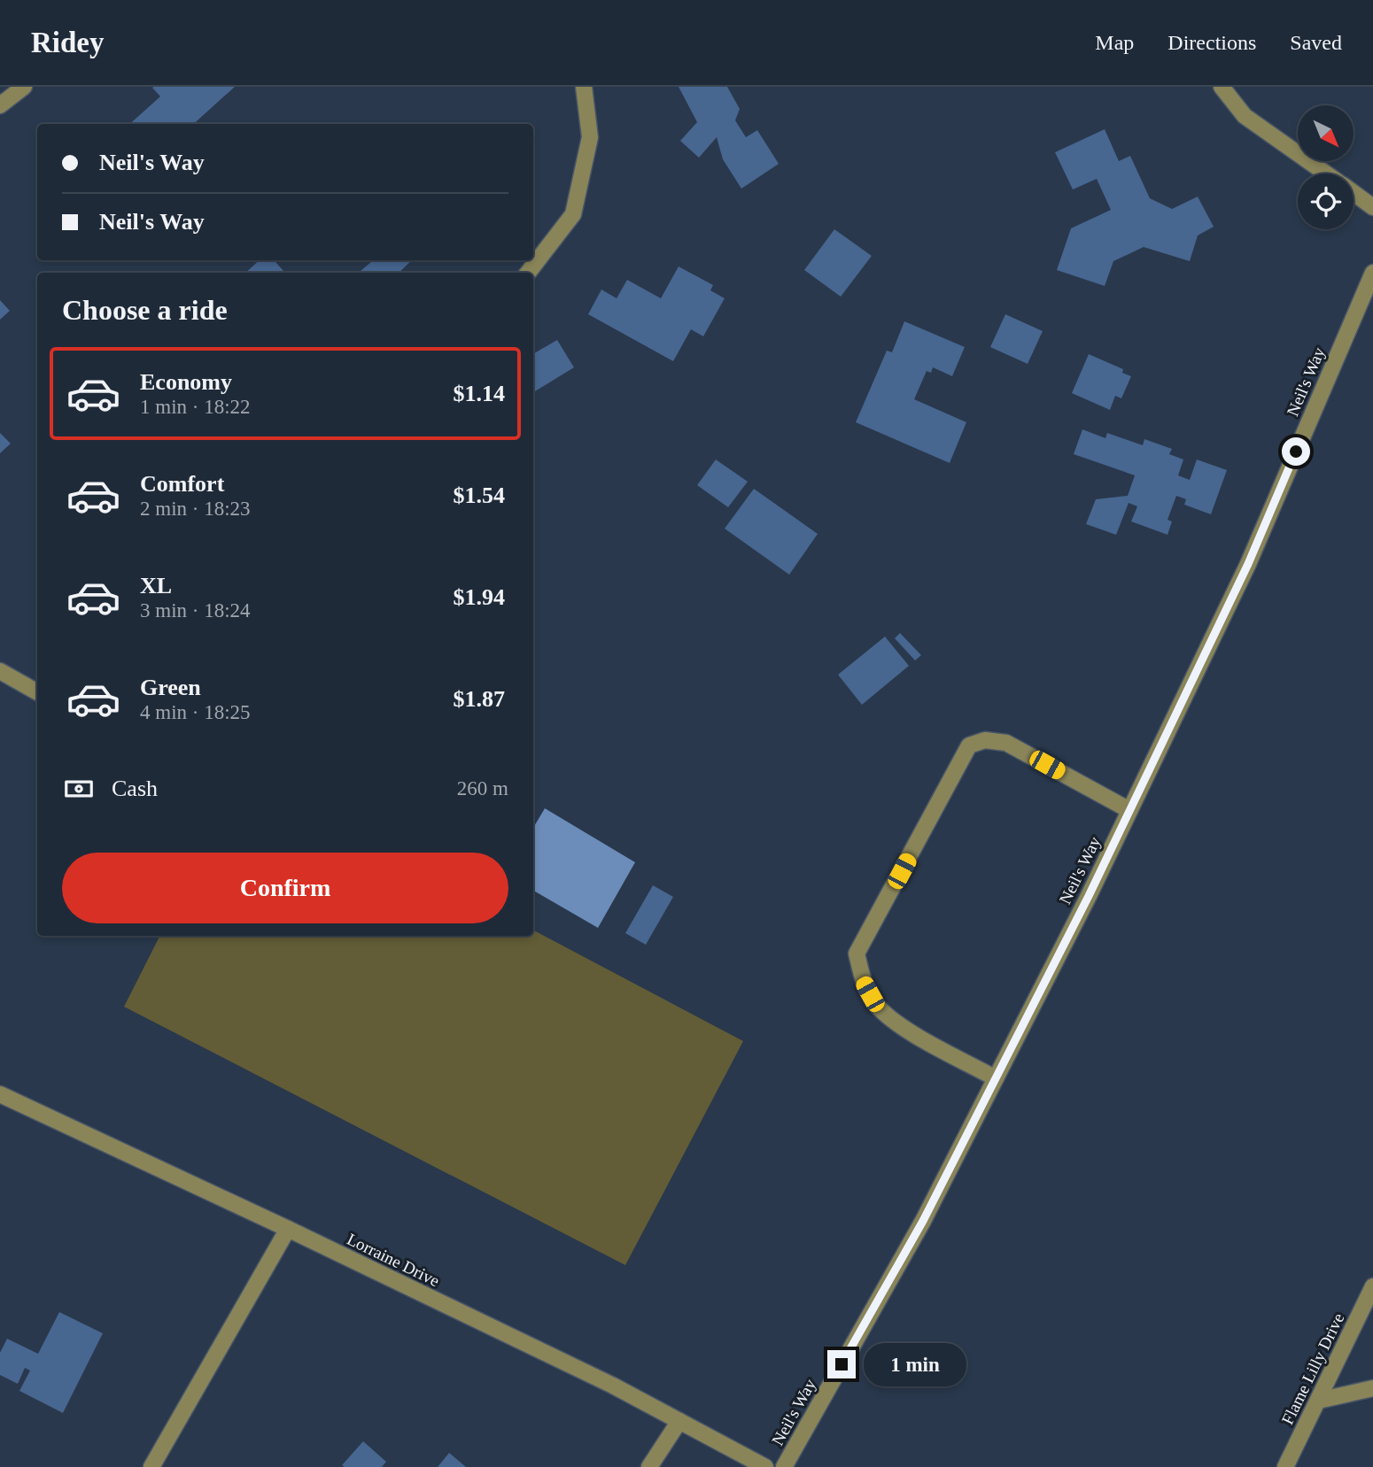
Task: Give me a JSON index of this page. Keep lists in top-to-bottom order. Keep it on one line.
{"streets":{"street":["Neil's Way","Lorraine Drive","Flame Lilly Drive"]},"north":"bottom right","page":{"header":"Ridey","nav":["Map","Directions","Saved"],"banner":["Neil's Way","Neil's Way"],"heading":"Choose a ride","list":[{"name":"Economy","note":"1 min · 18:22","value":"$1.14"},{"name":"Comfort","note":"2 min · 18:23","value":"$1.54"},{"name":"XL","note":"3 min · 18:24","value":"$1.94"},{"name":"Green","note":"4 min · 18:25","value":"$1.87"}],"pay":["Cash","260 m"],"buttons":"Confirm","bubble":"1 min"}}
